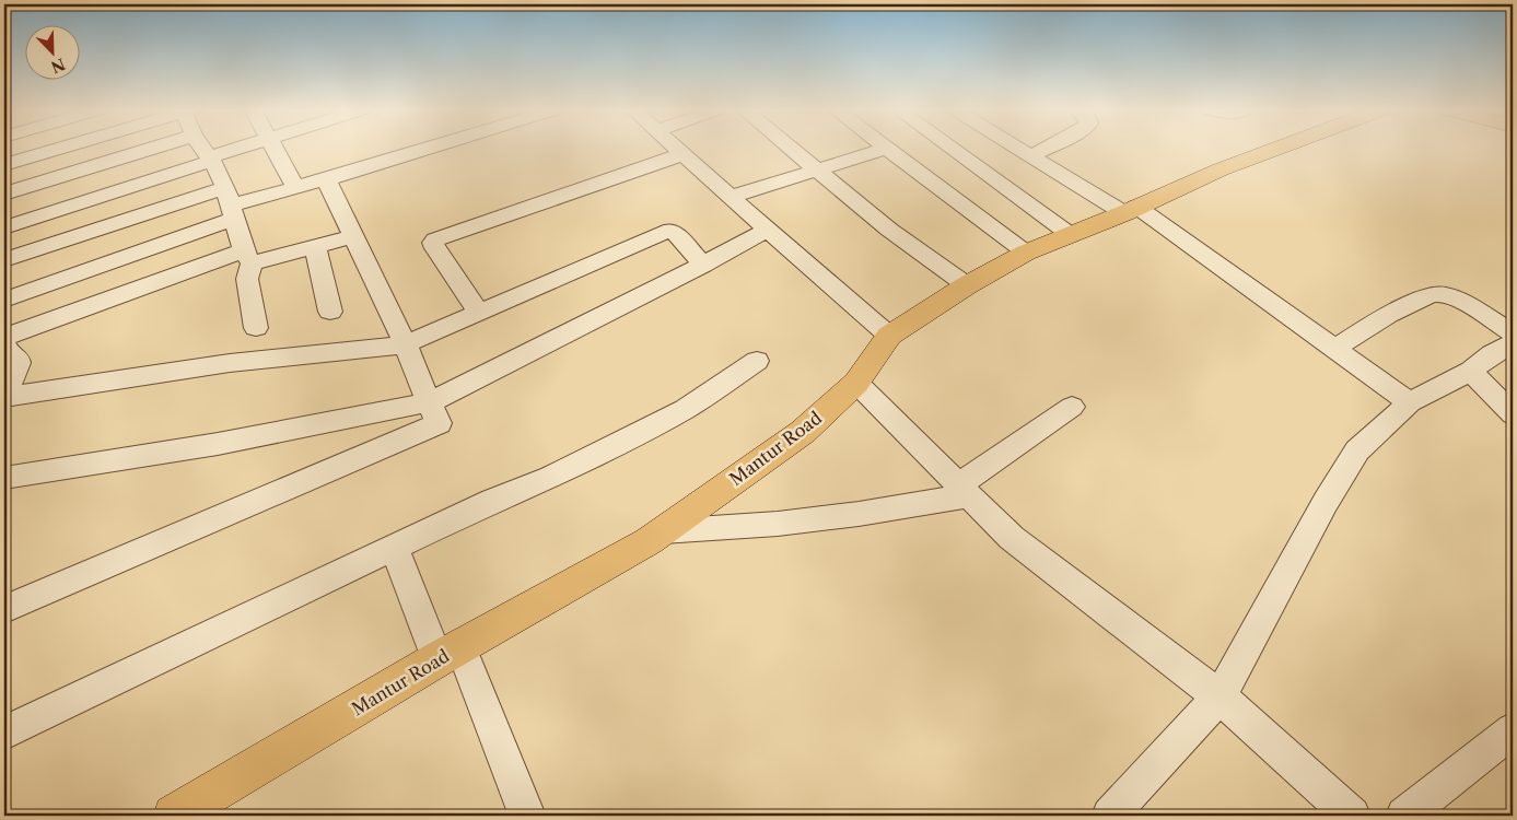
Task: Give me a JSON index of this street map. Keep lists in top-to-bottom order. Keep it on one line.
{"streets":{"main road":["Mantur Road"]},"north":"bottom right"}
